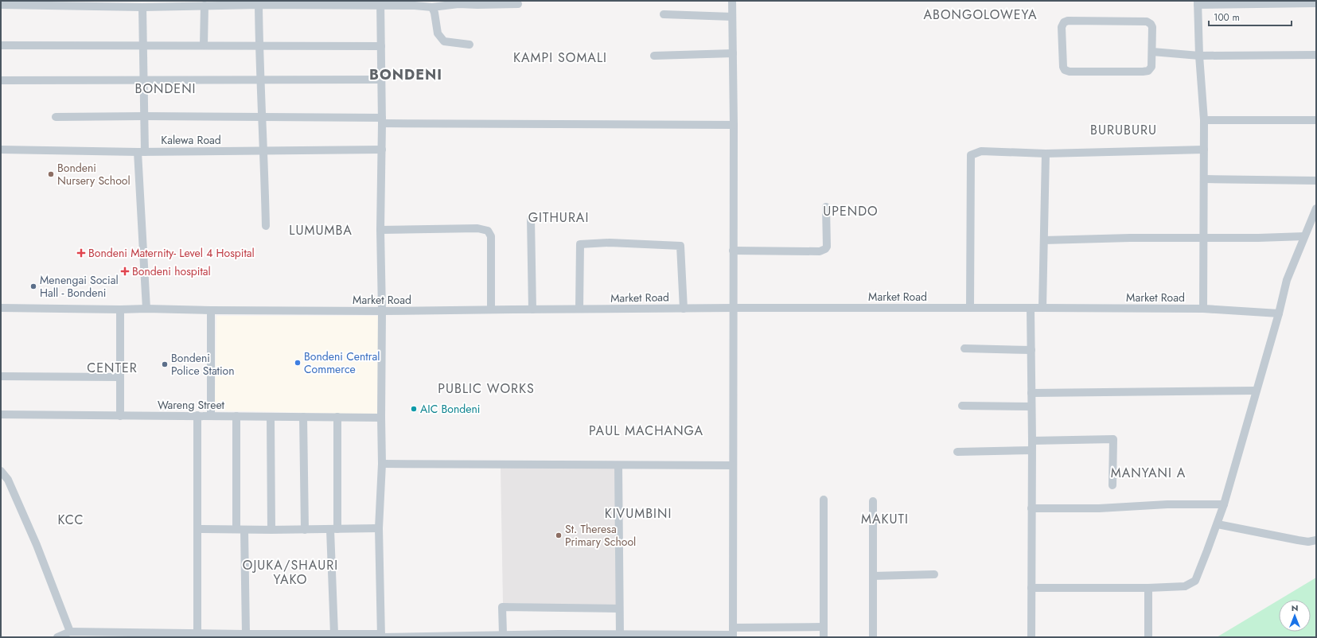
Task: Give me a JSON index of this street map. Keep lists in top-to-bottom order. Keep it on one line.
{"streets":{"street":["Kalewa Road","Market Road","Wareng Street"]},"districts":["ABONGOLOWEYA","KAMPI SOMALI","BONDENI","BONDENI","BURUBURU","UPENDO","GITHURAI","LUMUMBA","CENTER","PUBLIC WORKS","PAUL MACHANGA","MANYANI A","KIVUMBINI","MAKUTI","KCC","OJUKA/SHAURI YAKO"],"places":{"other":["Bondeni Nursery School","Menengai Social Hall - Bondeni","Bondeni Central Commerce","Bondeni Police Station","AIC Bondeni","St. Theresa Primary School"],"health":["Bondeni Maternity- Level 4 Hospital","Bondeni hospital"]},"scale_bar":"100 m","north":"top"}
